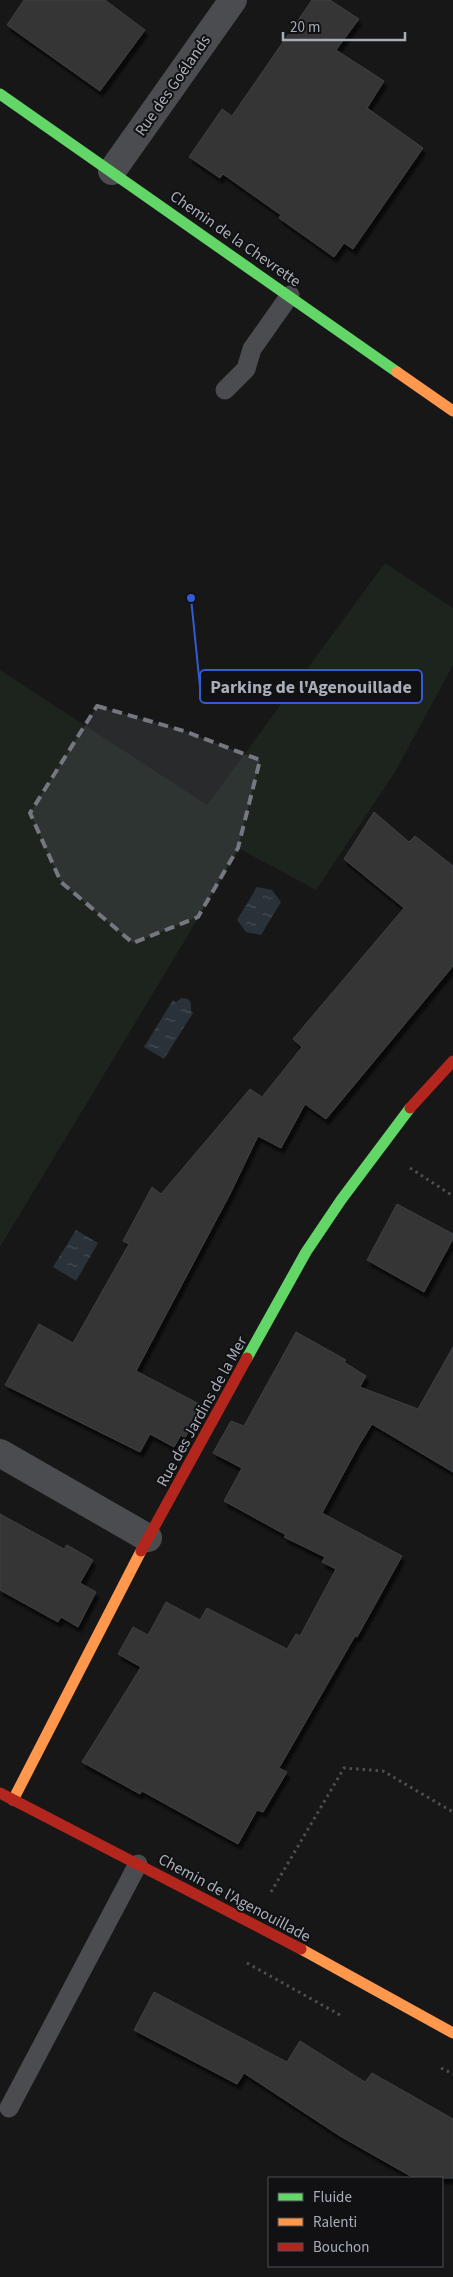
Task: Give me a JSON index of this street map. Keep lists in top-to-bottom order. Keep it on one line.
{"streets":{"street":["Rue des Goélands","Chemin de la Chevrette","Rue des Jardins de la Mer","Chemin de l'Agenouillade"]},"crossings":[["Rue des Goélands","Chemin de la Chevrette"],["Rue des Jardins de la Mer","Chemin de l'Agenouillade"]],"places":["Parking de l'Agenouillade"],"legend":["Fluide","Ralenti","Bouchon"],"scale_bar":"20 m"}
